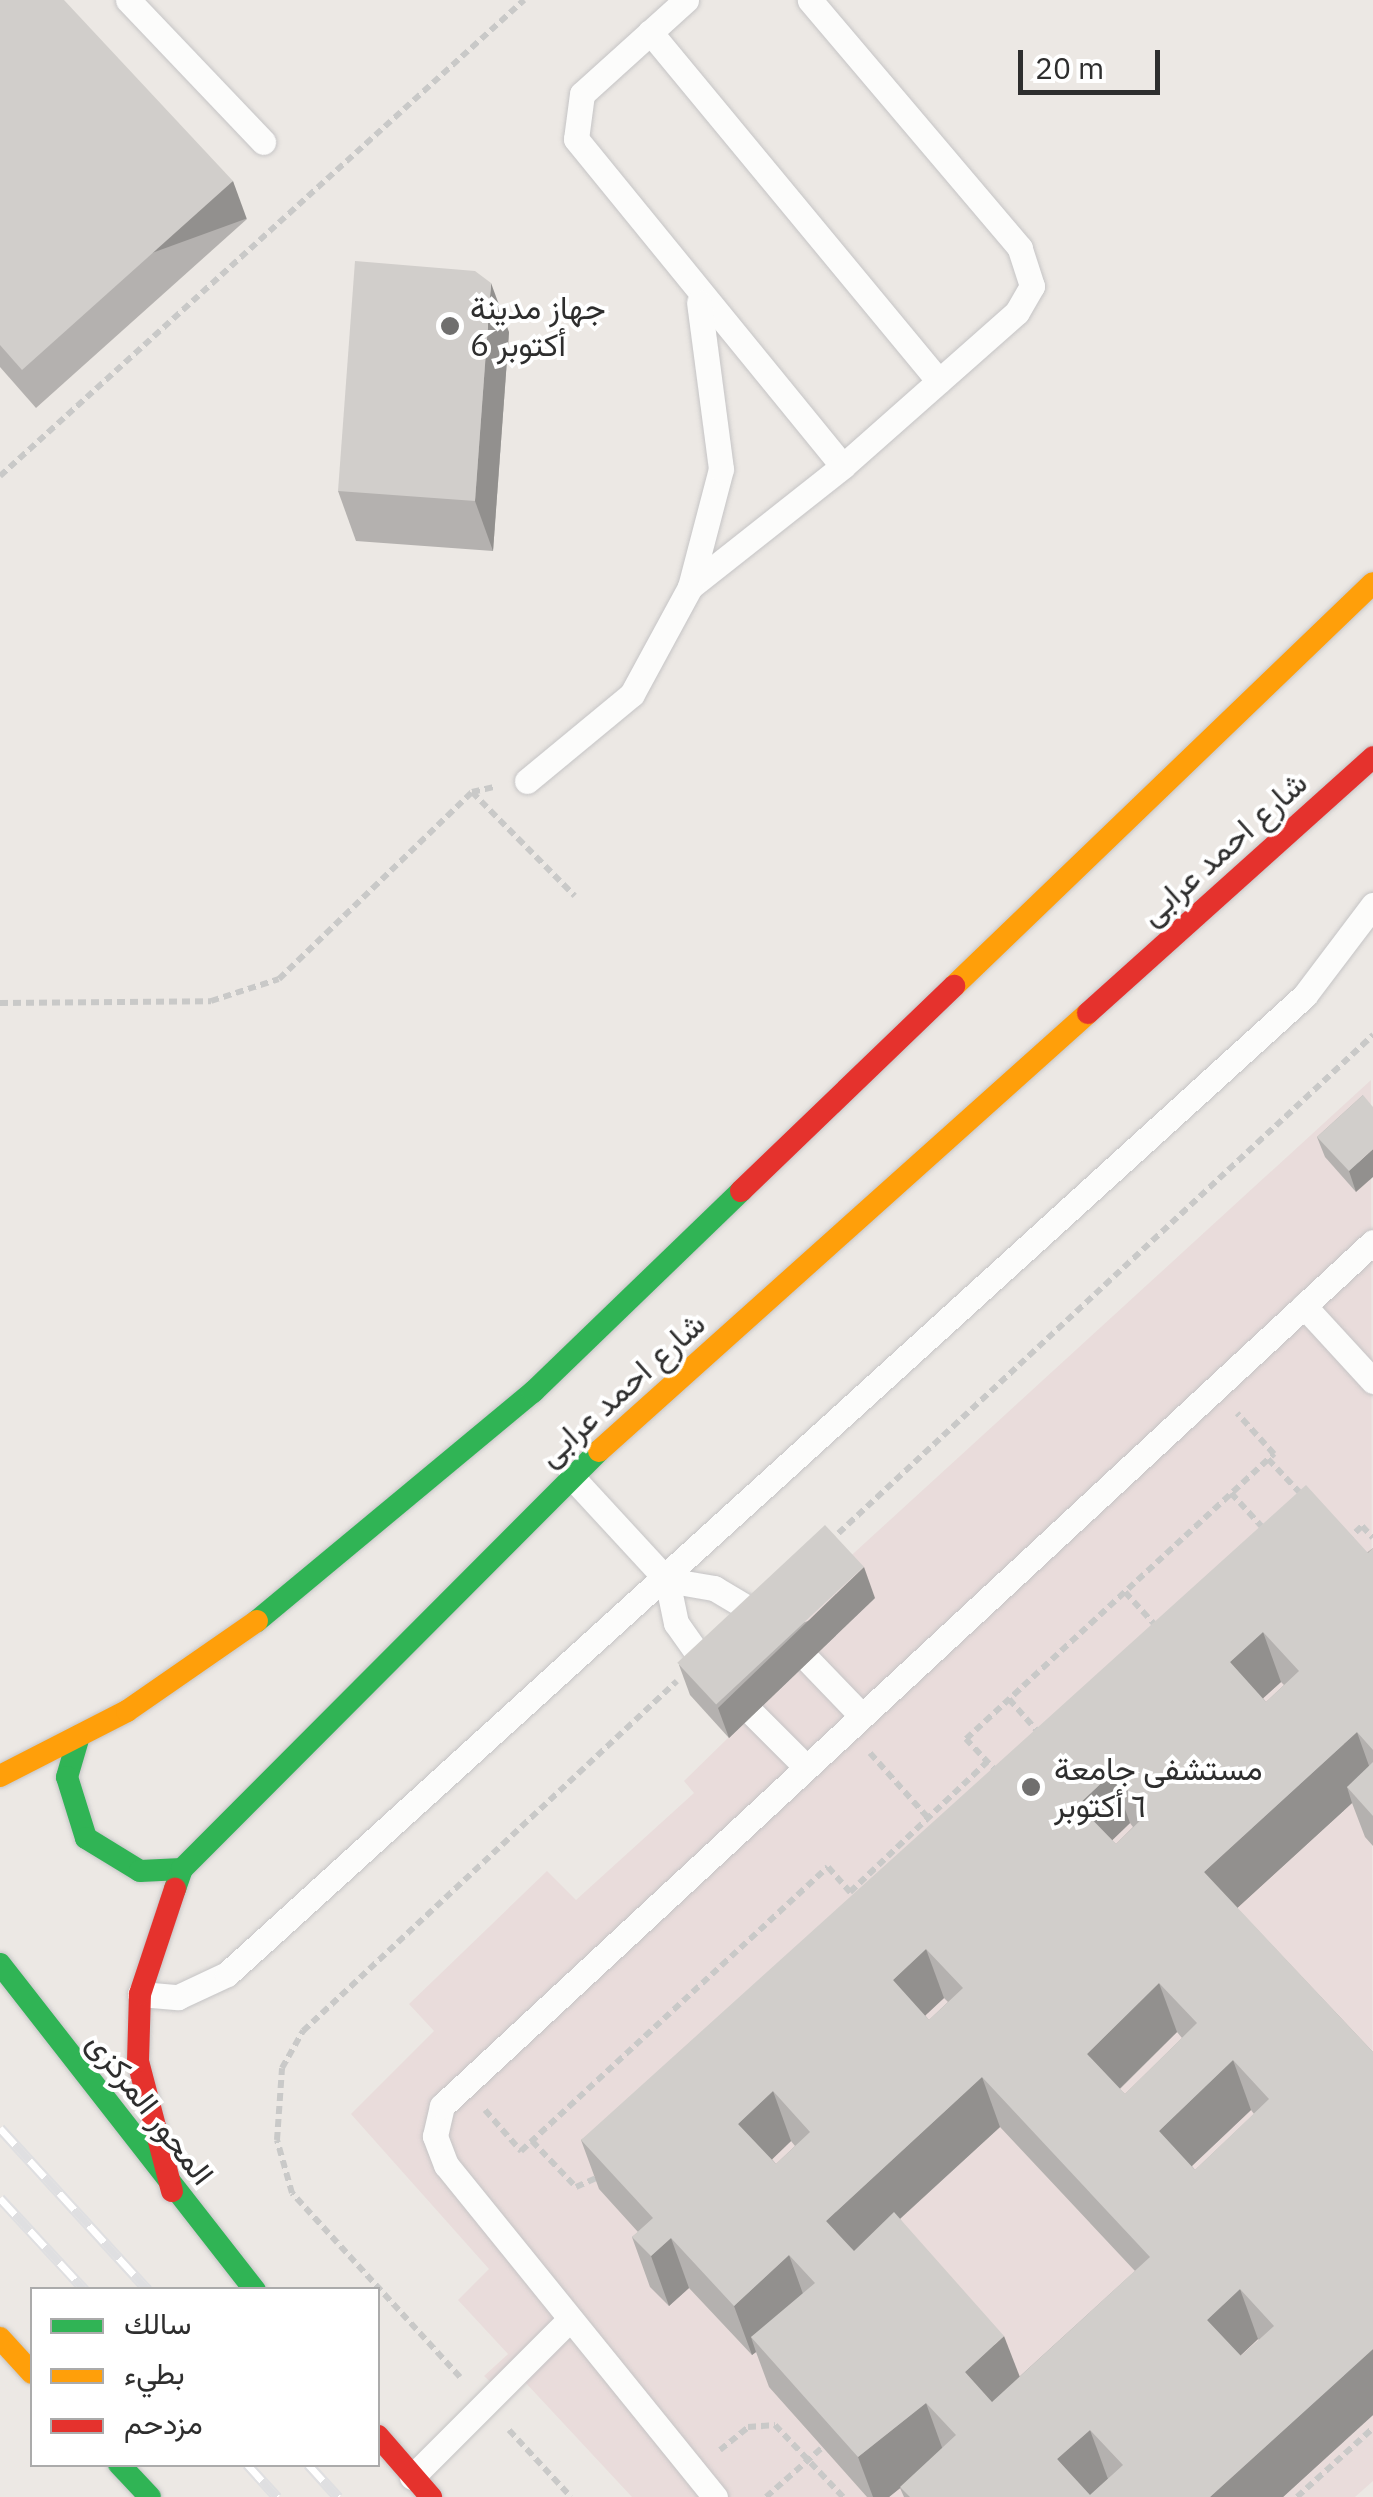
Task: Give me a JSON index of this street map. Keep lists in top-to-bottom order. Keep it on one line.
{"streets":{"main road":["شارع احمد عرابى","المحور المركزى"]},"crossings":[["شارع احمد عرابى","المحور المركزى"]],"places":["جهاز مدينة 6 أكتوبر","مستشفى جامعة ٦ أكتوبر"],"legend":["سالك","بطيء","مزدحم"],"scale_bar":"20 m"}
